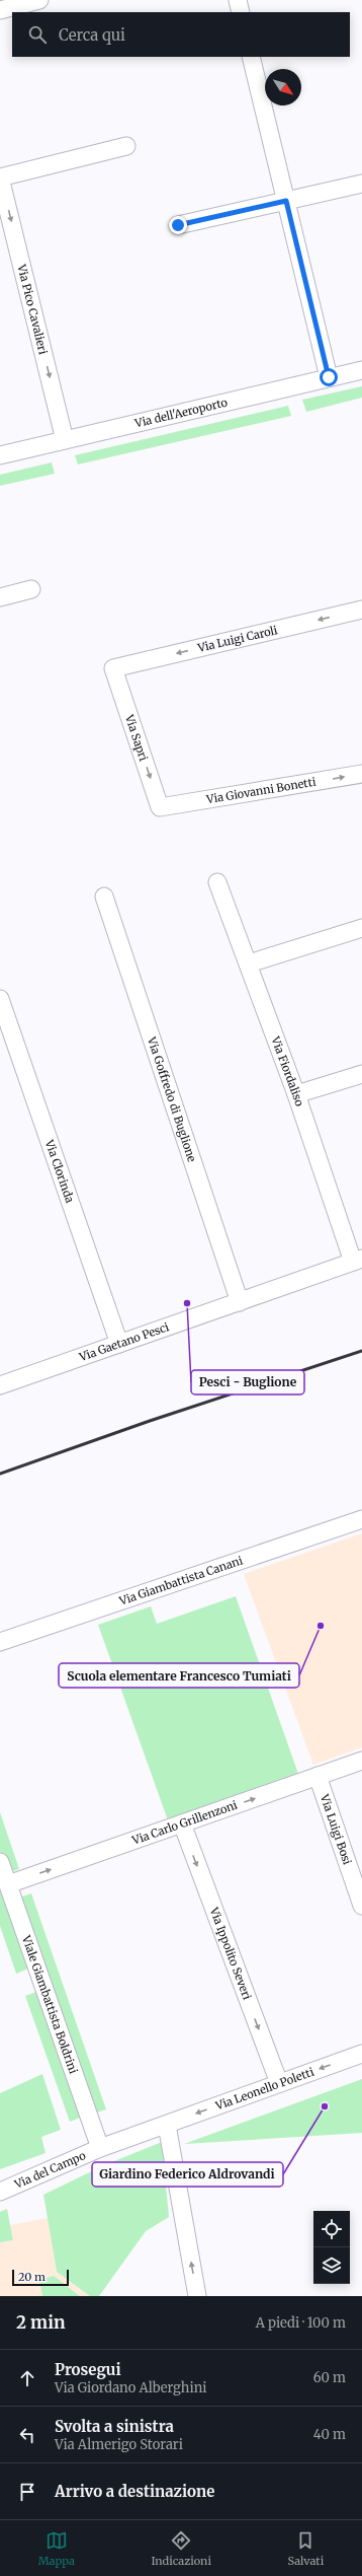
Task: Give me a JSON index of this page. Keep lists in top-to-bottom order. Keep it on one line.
{"streets":{"street":["Via Pico Cavalieri","Via dell'Aeroporto","Via Luigi Caroli","Via Sapri","Via Giovanni Bonetti","Via Fiordaliso","Via Goffredo di Buglione","Via Clorinda","Via Gaetano Pesci","Via Giambattista Canani","Via Carlo Grillenzoni","Via Luigi Bosi","Via Ippolito Severi","Viale Giambattista Boldrini","Via Leonello Poletti","Via del Campo"]},"crossings":[["Via Pico Cavalieri","Via dell'Aeroporto"],["Via Luigi Caroli","Via Sapri"],["Via Sapri","Via Giovanni Bonetti"],["Via Fiordaliso","Via Gaetano Pesci"],["Via Goffredo di Buglione","Via Gaetano Pesci"],["Via Clorinda","Via Gaetano Pesci"],["Via Carlo Grillenzoni","Via Luigi Bosi"],["Via Carlo Grillenzoni","Via Ippolito Severi"],["Via Carlo Grillenzoni","Viale Giambattista Boldrini"],["Via Ippolito Severi","Via Leonello Poletti"],["Viale Giambattista Boldrini","Via Leonello Poletti"],["Viale Giambattista Boldrini","Via del Campo"],["Via Leonello Poletti","Via del Campo"]],"one_way":["Via Pico Cavalieri","Via Luigi Caroli","Via Sapri","Via Giovanni Bonetti","Via Carlo Grillenzoni","Via Ippolito Severi","Via Leonello Poletti"],"places":["Pesci - Buglione","Scuola elementare Francesco Tumiati","Giardino Federico Aldrovandi"],"scale_bar":"20 m","north":"bottom right","page":{"search":"Cerca qui","scale":"20 m","heading":["2 min","A piedi · 100 m"],"list":[["Prosegui","Via Giordano Alberghini","60 m"],["Svolta a sinistra","Via Almerigo Storari","40 m"],"Arrivo a destinazione"],"nav":["Mappa","Indicazioni","Salvati"]}}
